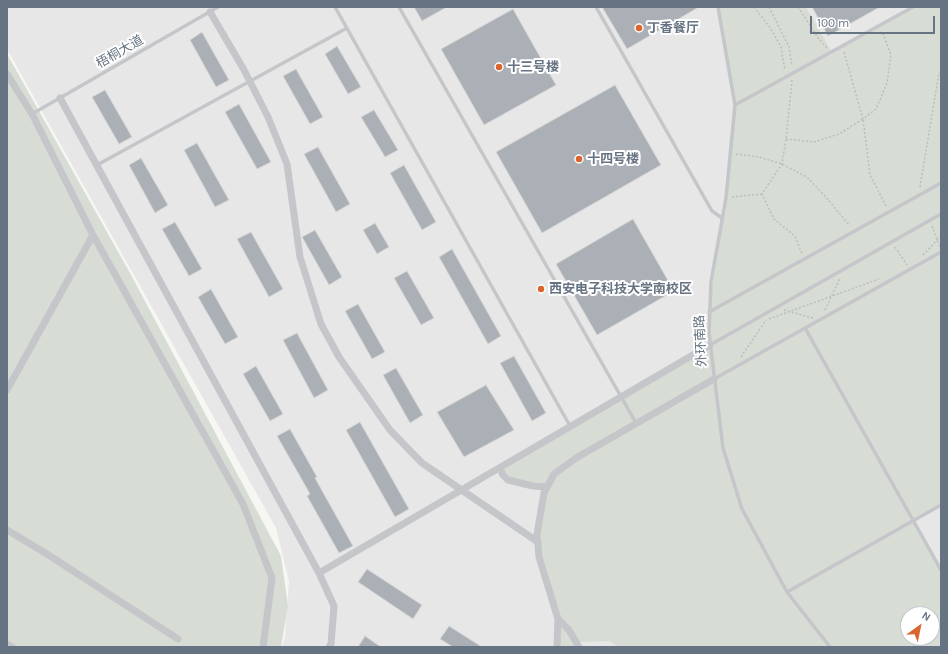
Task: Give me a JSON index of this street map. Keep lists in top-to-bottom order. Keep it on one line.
{"streets":{"lane":["梧桐大道","外环南路"]},"places":["丁香餐厅","十三号楼","十四号楼","西安电子科技大学南校区"],"scale_bar":"100 m","north":"top right"}
